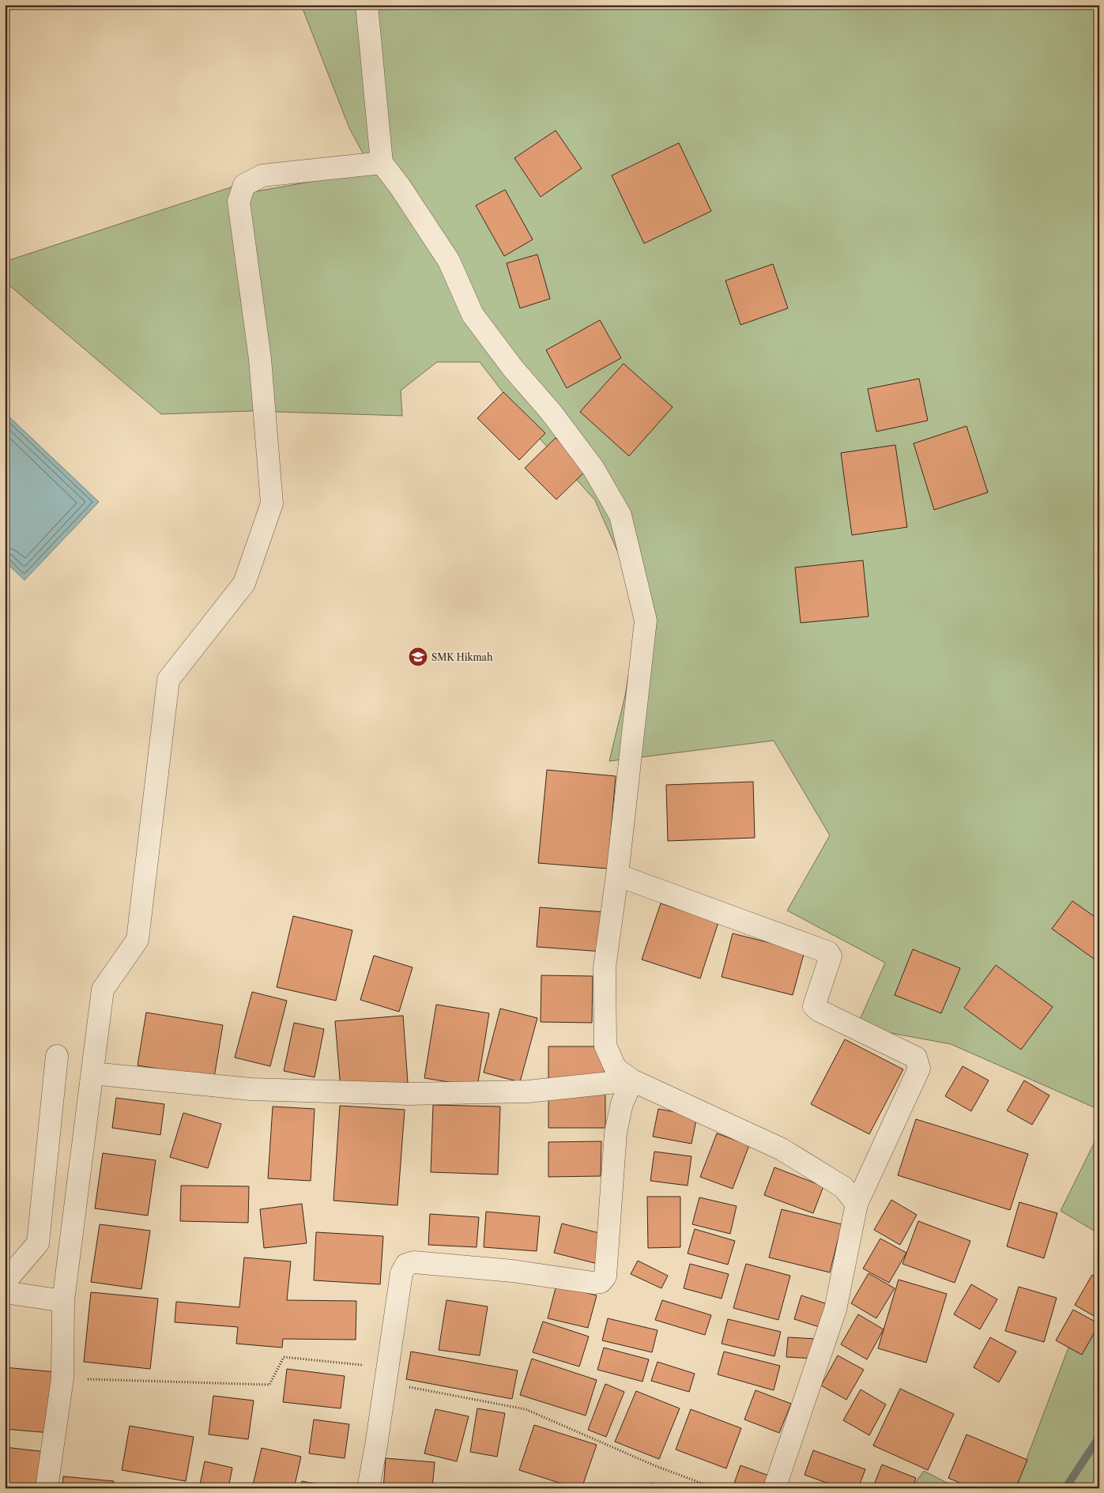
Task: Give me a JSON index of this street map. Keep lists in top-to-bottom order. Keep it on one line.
{"places":{"school or university":["SMK Hikmah"]}}
